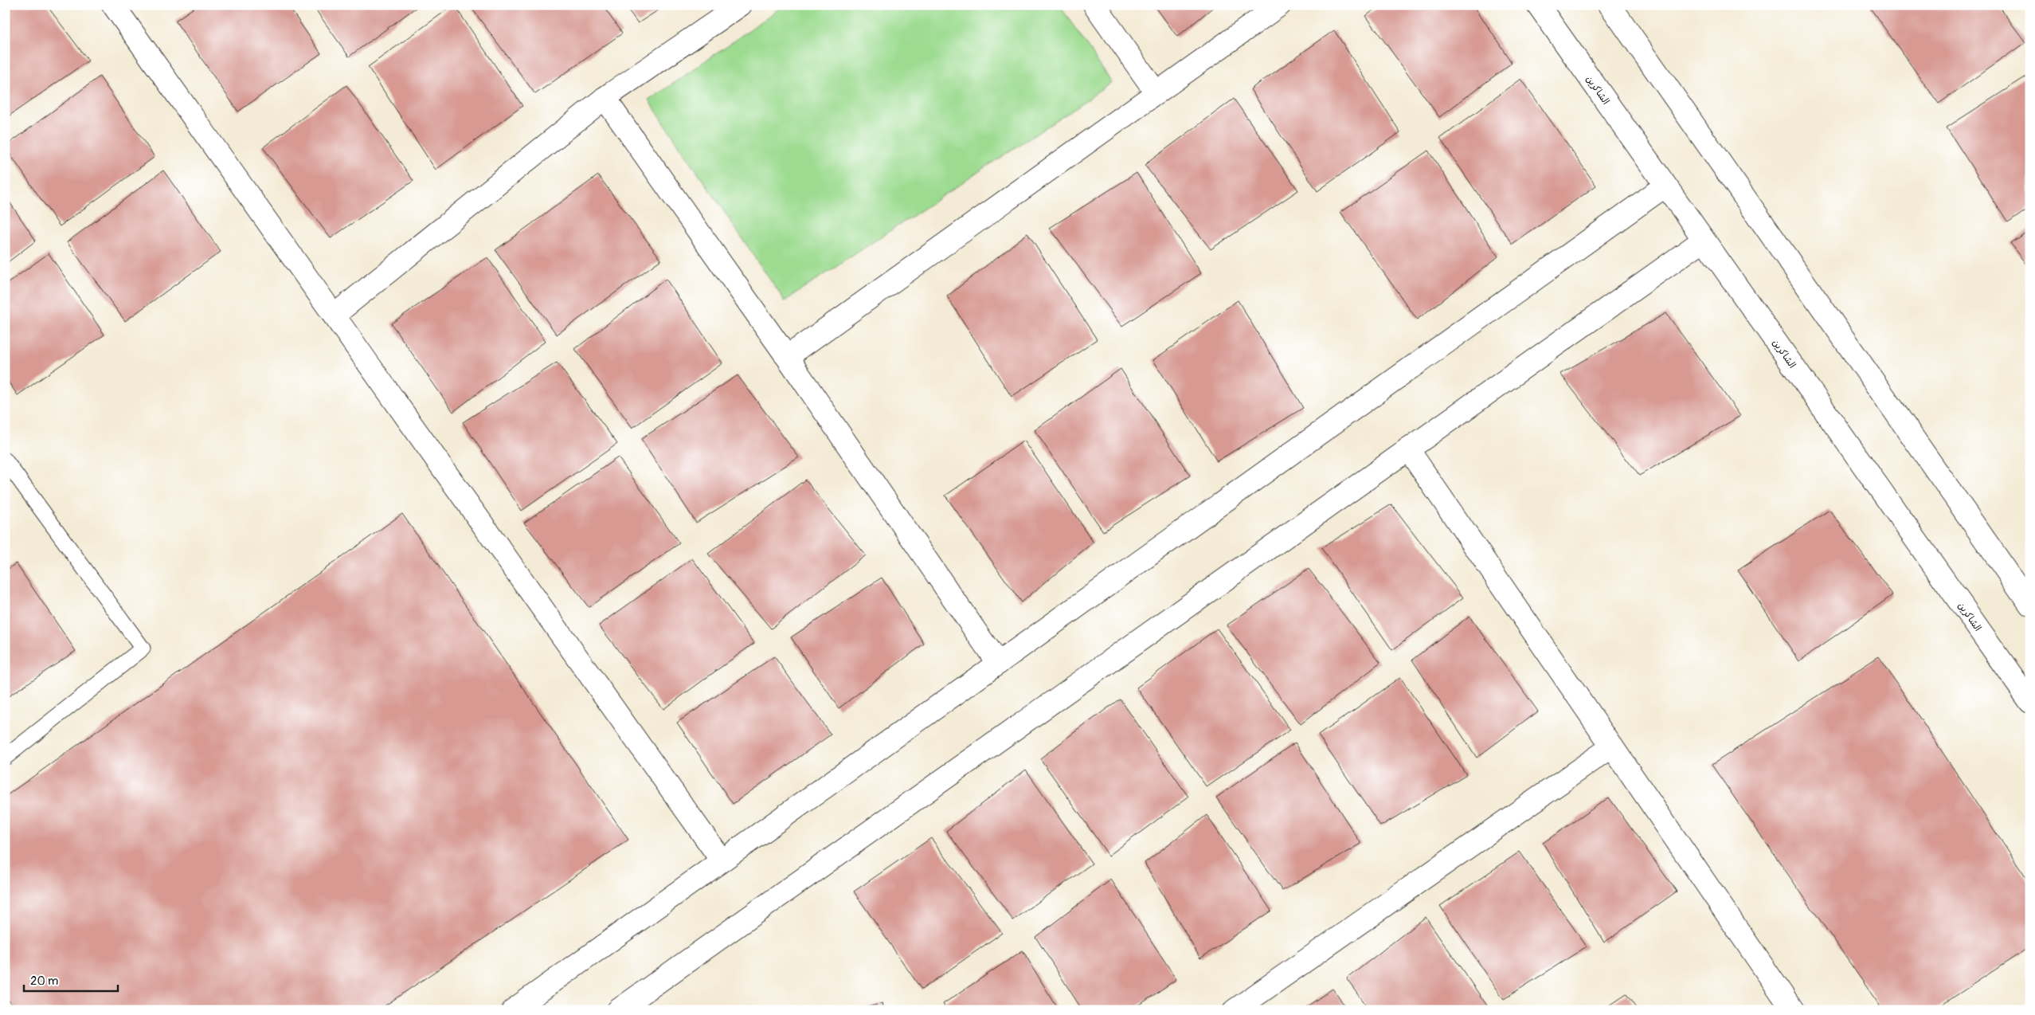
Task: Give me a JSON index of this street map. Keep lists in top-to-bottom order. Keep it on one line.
{"streets":{"street":["الشاكرين"]},"scale_bar":"20 m"}
